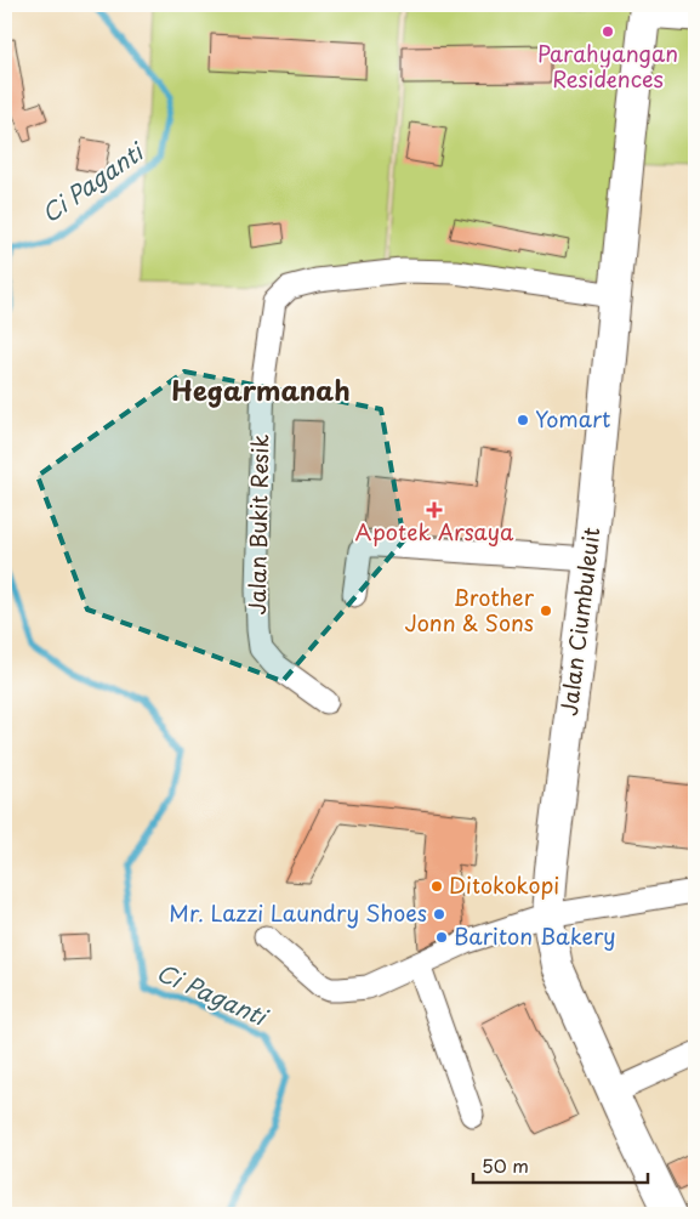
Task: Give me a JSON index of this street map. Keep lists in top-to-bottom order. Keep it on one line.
{"streets":{"main road":["Jalan Ciumbuleuit"],"street":["Jalan Bukit Resik"]},"crossings":[["Jalan Bukit Resik","Jalan Ciumbuleuit"]],"districts":["Hegarmanah"],"water":["Ci Paganti"],"places":{"other":["Parahyangan Residences","Yomart","Brother Jonn & Sons","Ditokokopi","Mr. Lazzi Laundry Shoes","Bariton Bakery"],"health":["Apotek Arsaya"]},"scale_bar":"50 m"}
